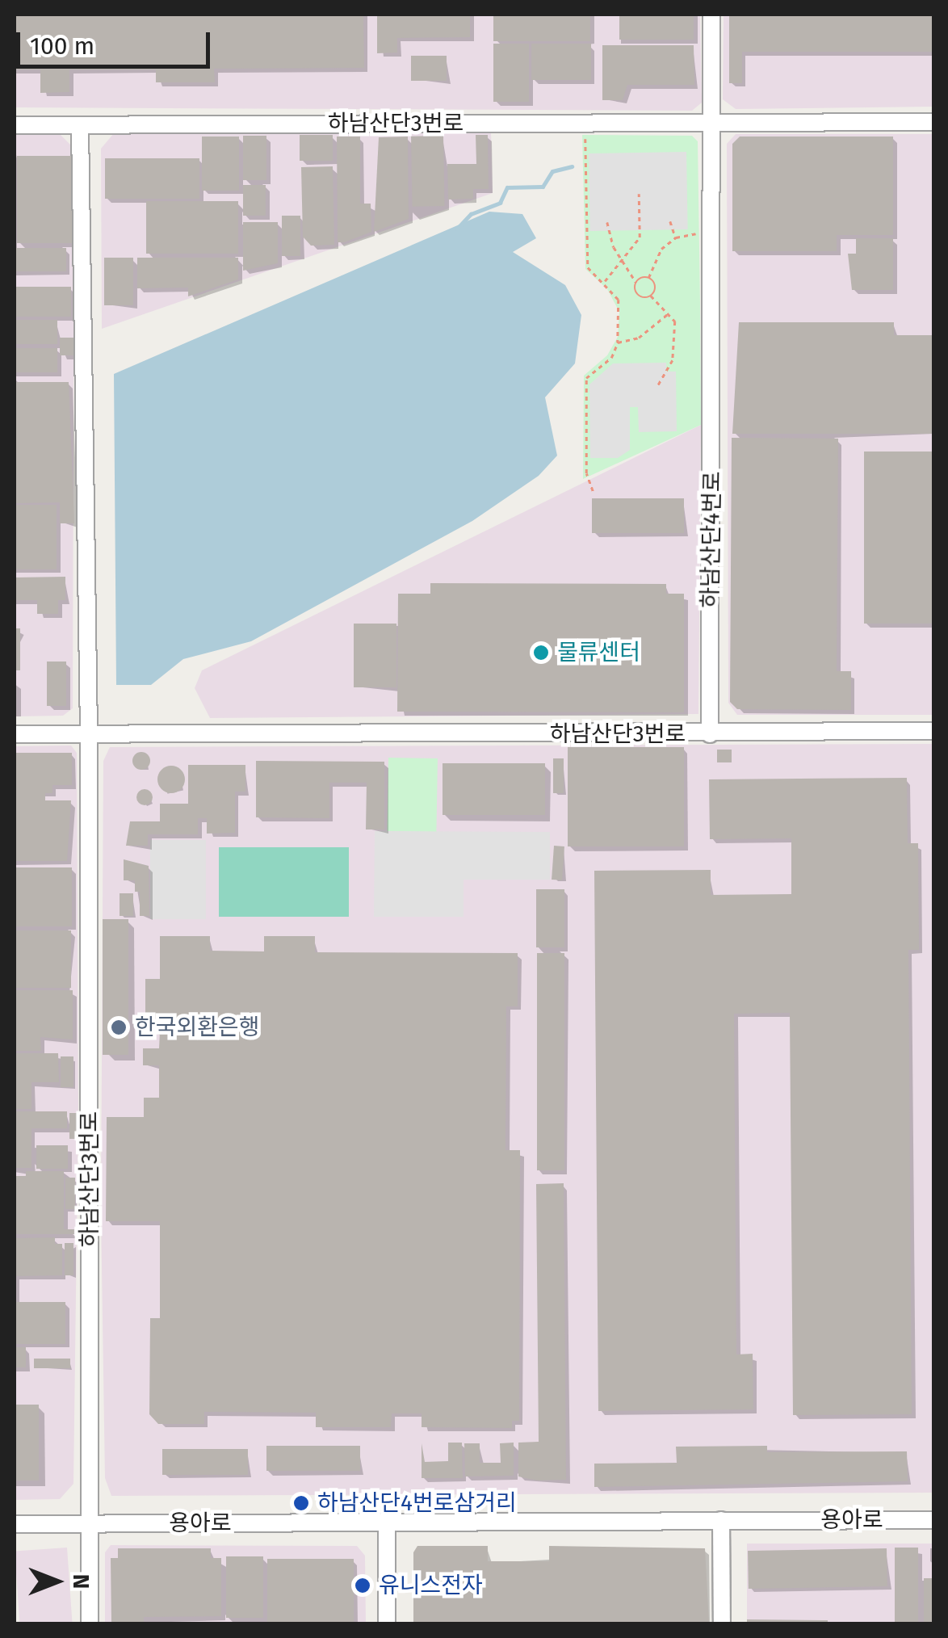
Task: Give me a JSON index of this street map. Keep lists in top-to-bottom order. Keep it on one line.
{"streets":{"street":["하남산단3번로","하남산단4번로","용아로"]},"crossings":[["하남산단3번로","하남산단4번로"],["하남산단3번로","용아로"]],"places":["물류센터","한국외환은행","하남산단4번로삼거리","유니스전자"],"scale_bar":"100 m","north":"right"}
